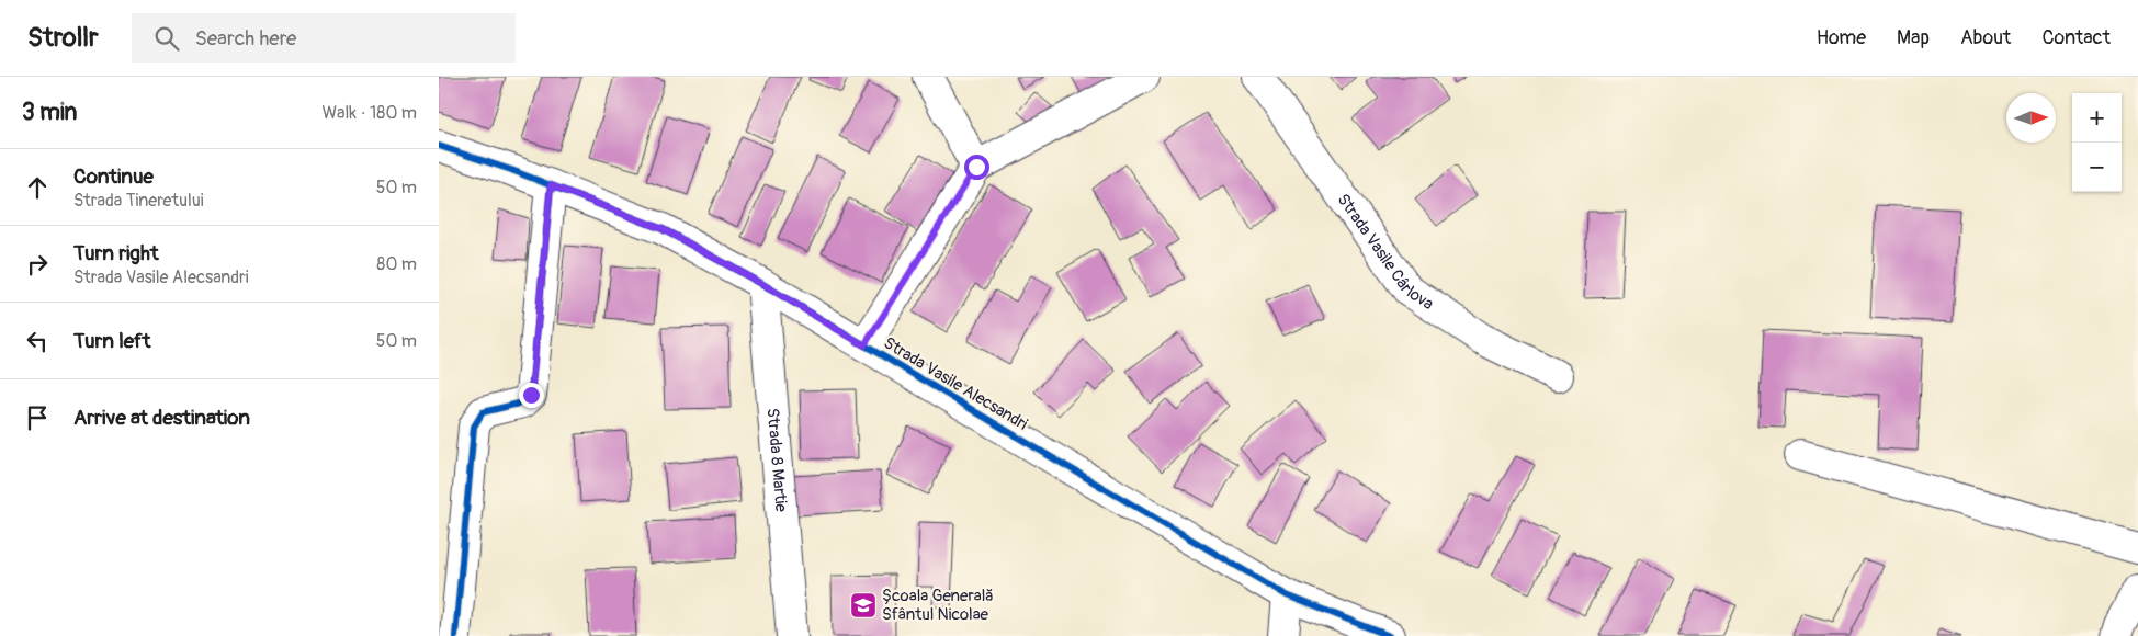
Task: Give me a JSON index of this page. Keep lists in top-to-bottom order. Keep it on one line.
{"streets":{"street":["Strada Vasile Cârlova","Strada Vasile Alecsandri","Strada 8 Martie"]},"crossings":[["Strada Vasile Alecsandri","Strada 8 Martie"]],"places":{"school or university":["Școala Generală Sfântul Nicolae"]},"north":"right","page":{"header":"Strollr","search":"Search here","nav":["Home","Map","About","Contact"],"heading":["3 min","Walk · 180 m"],"map_buttons":["+","−"],"list":[["Continue","Strada Tineretului","50 m"],["Turn right","Strada Vasile Alecsandri","80 m"],["Turn left","50 m"],"Arrive at destination"]}}
